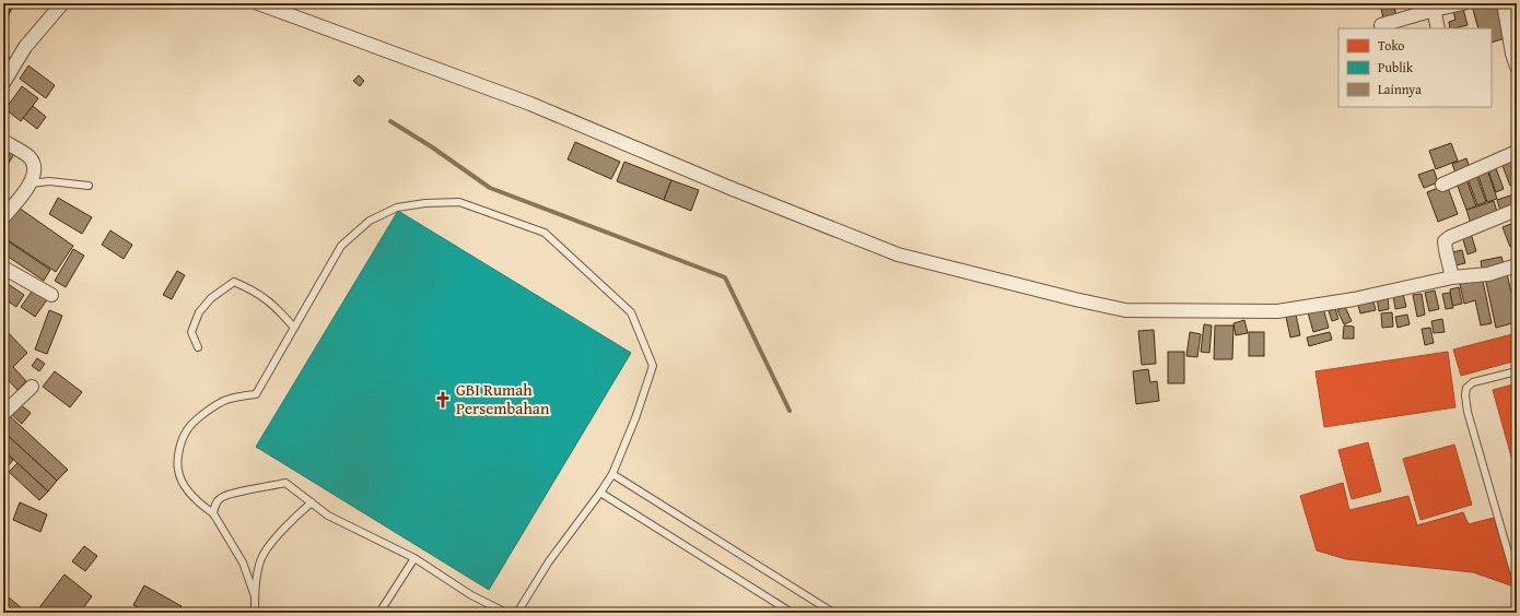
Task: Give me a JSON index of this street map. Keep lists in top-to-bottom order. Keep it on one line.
{"places":{"church":["GBI Rumah Persembahan"]},"legend":["Toko","Publik","Lainnya"]}
